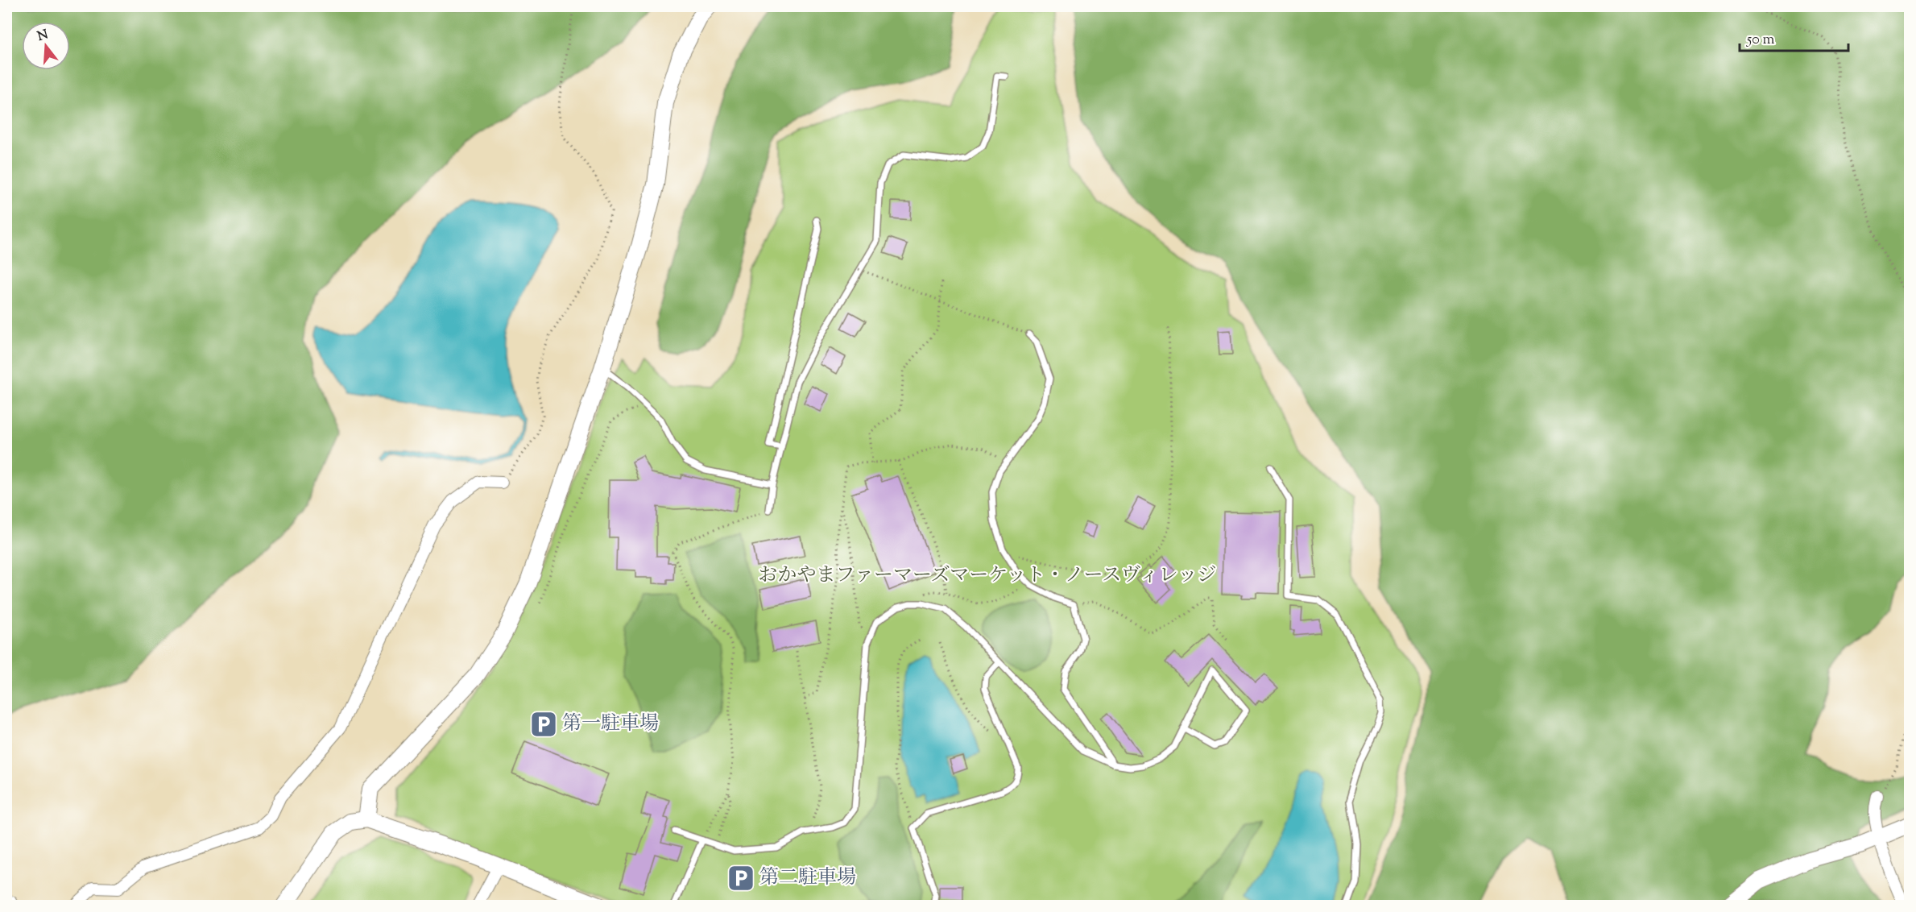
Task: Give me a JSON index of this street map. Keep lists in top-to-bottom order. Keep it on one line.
{"parks":["おかやまファーマーズマーケット・ノースヴィレッジ"],"places":{"parking":["第一駐車場","第二駐車場"]},"scale_bar":"50 m","north":"top"}
